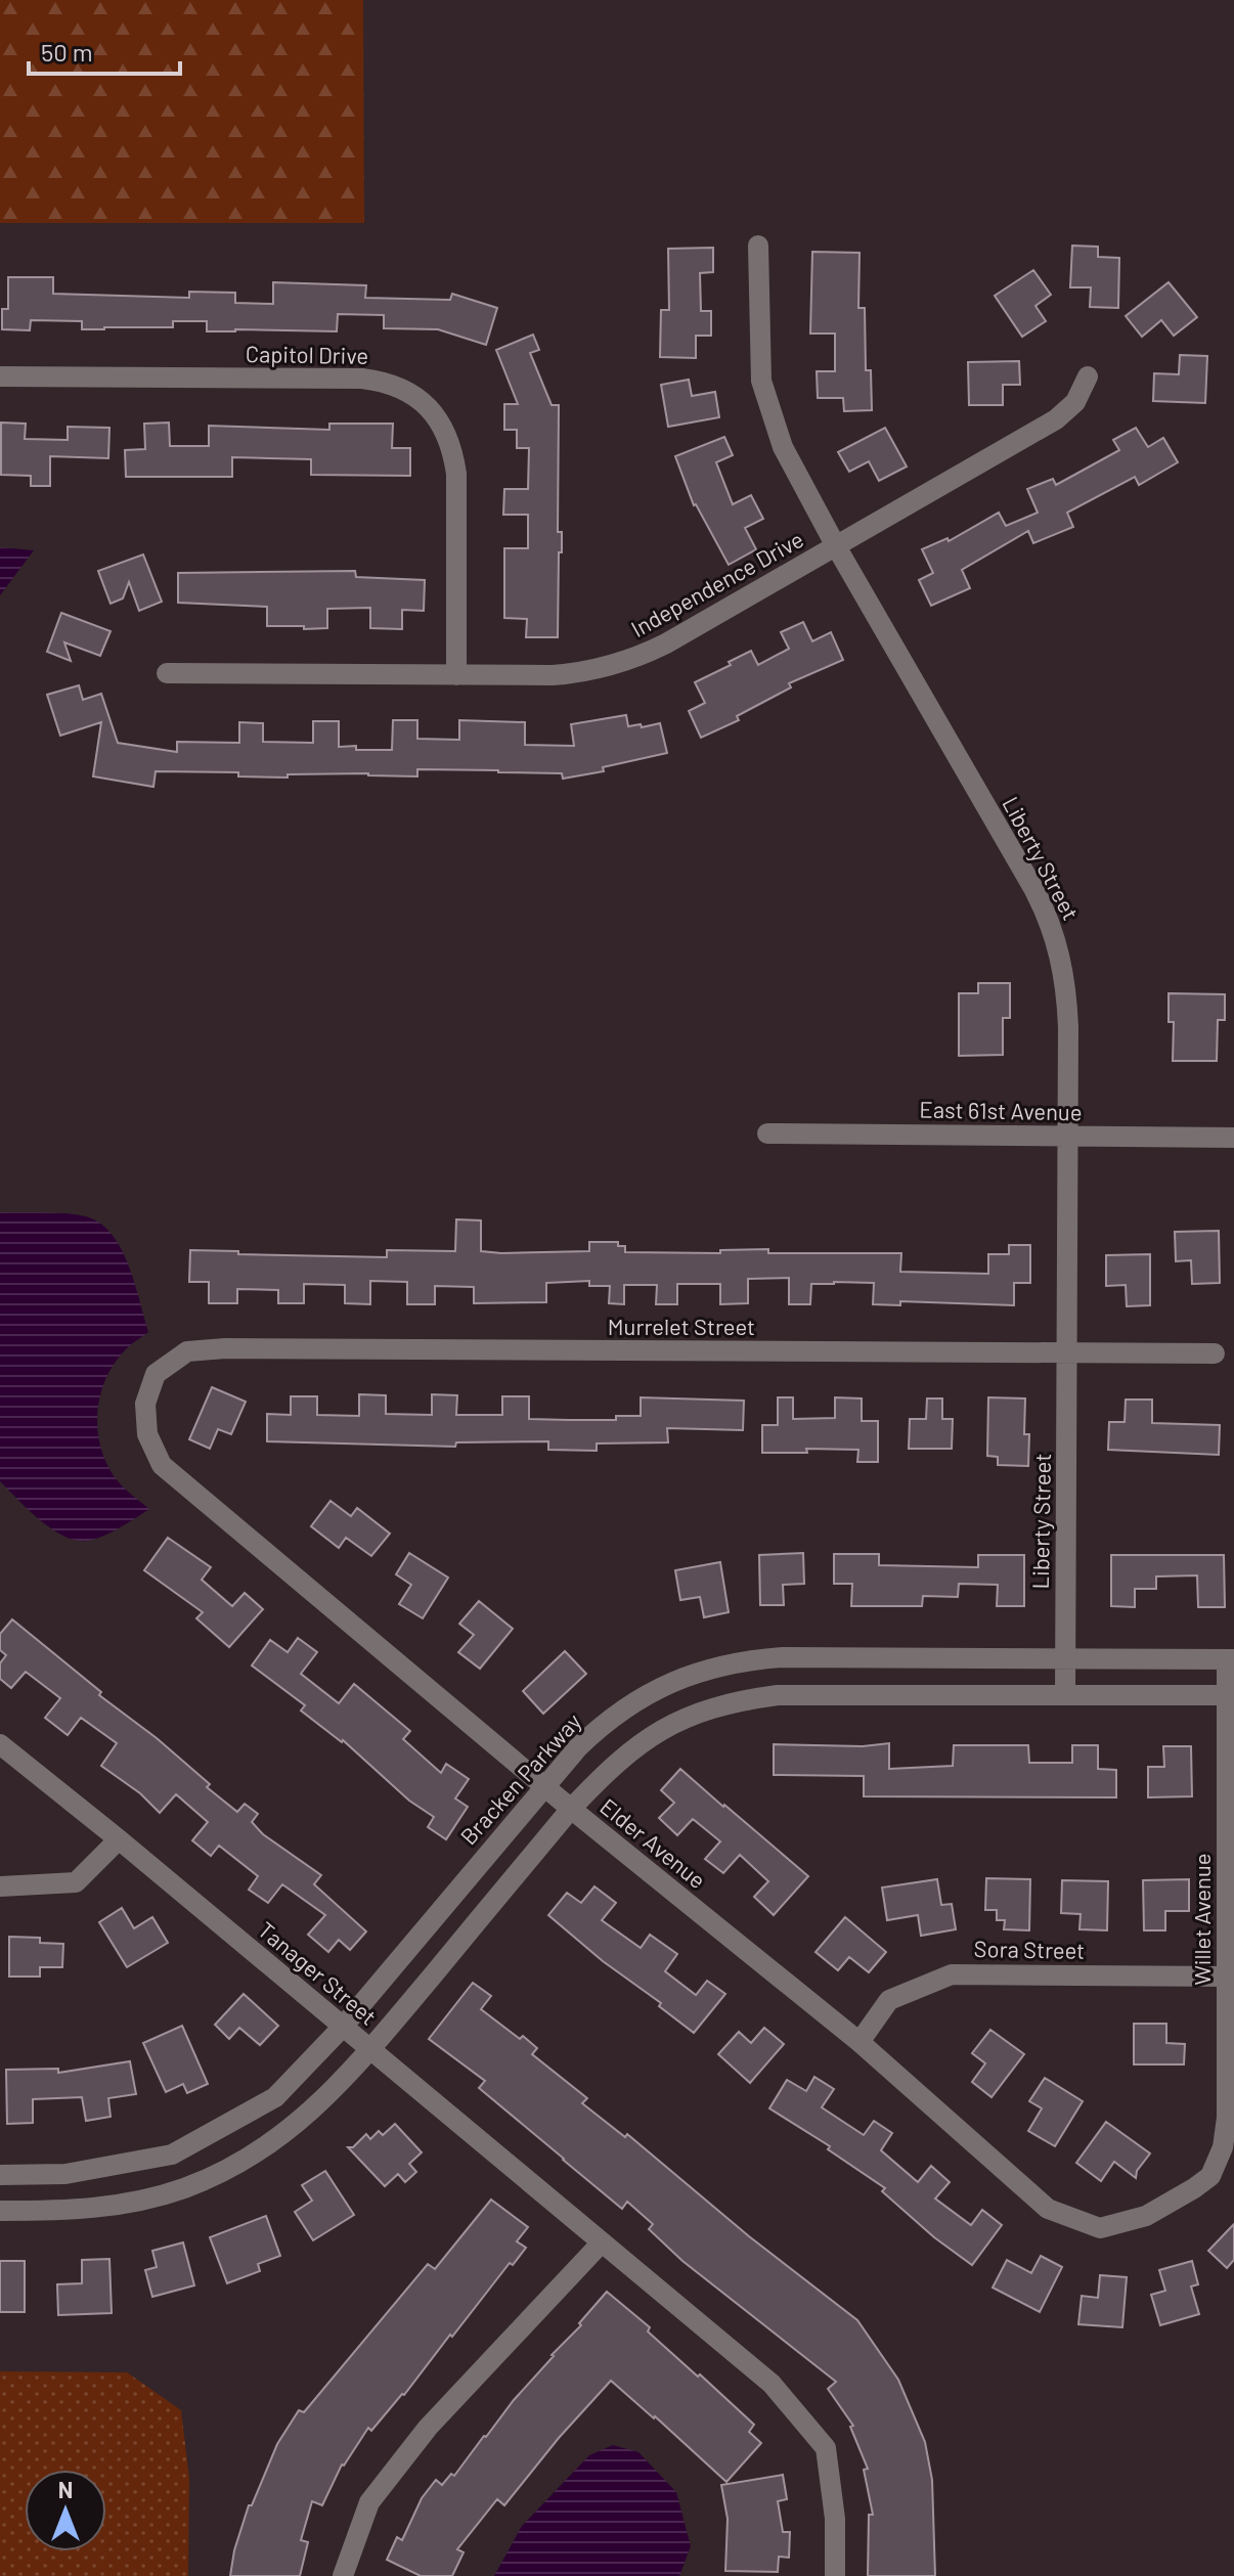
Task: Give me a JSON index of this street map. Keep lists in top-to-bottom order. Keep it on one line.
{"streets":{"street":["Capitol Drive","Independence Drive","Liberty Street","East 61st Avenue","Murrelet Street","Bracken Parkway","Elder Avenue","Willet Avenue","Sora Street","Tanager Street"]},"crossings":[["Capitol Drive","Independence Drive"],["Independence Drive","Liberty Street"],["Liberty Street","East 61st Avenue"],["Liberty Street","Murrelet Street"],["Liberty Street","Bracken Parkway"],["Murrelet Street","Elder Avenue"],["Bracken Parkway","Elder Avenue"],["Bracken Parkway","Willet Avenue"],["Bracken Parkway","Tanager Street"],["Elder Avenue","Willet Avenue"],["Elder Avenue","Sora Street"],["Willet Avenue","Sora Street"]],"scale_bar":"50 m","north":"top"}
